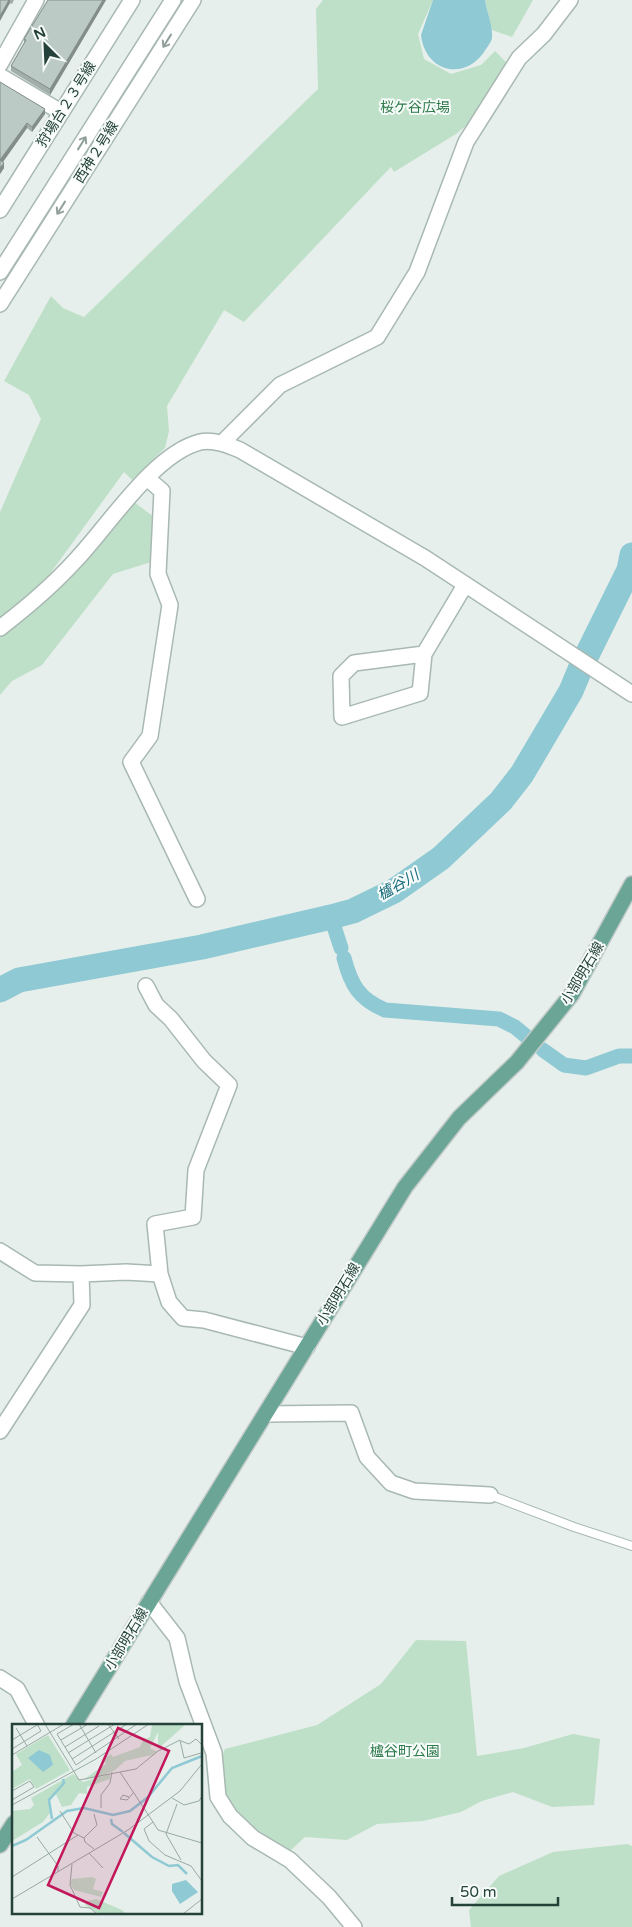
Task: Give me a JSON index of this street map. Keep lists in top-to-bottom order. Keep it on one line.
{"streets":{"main road":["小部明石線"],"street":["狩場台２３号線","西神２号線"]},"water":["櫨谷川"],"parks":["桜ケ谷広場","櫨谷町公園"],"scale_bar":"50 m","north":"top left"}
